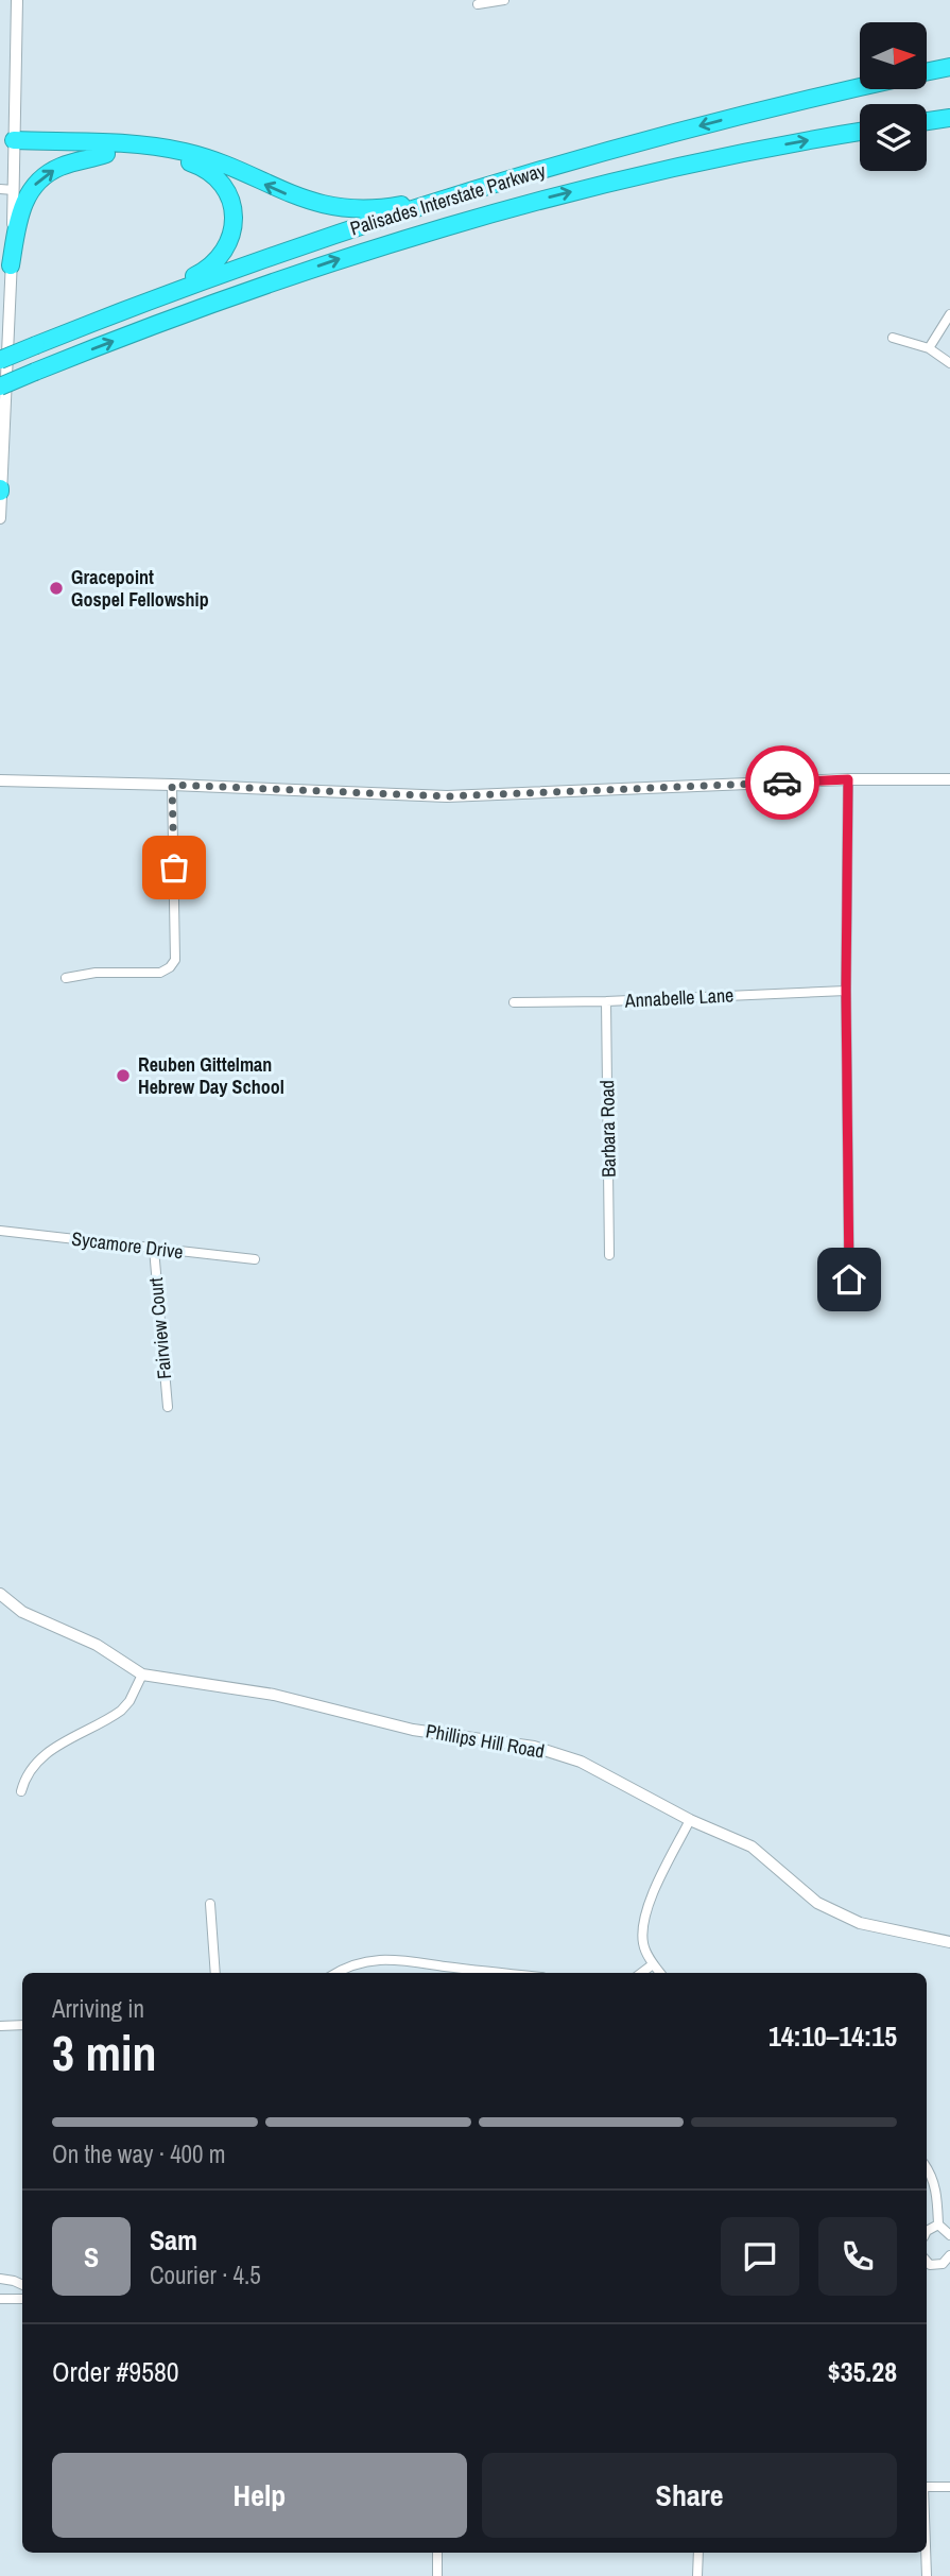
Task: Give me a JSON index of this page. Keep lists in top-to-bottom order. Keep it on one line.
{"streets":{"highway":["Palisades Interstate Parkway"],"street":["Annabelle Lane","Barbara Road","Sycamore Drive","Fairview Court","Phillips Hill Road"]},"crossings":[["Annabelle Lane","Barbara Road"],["Sycamore Drive","Fairview Court"]],"places":["Gracepoint Gospel Fellowship","Reuben Gittelman Hebrew Day School"],"north":"right","page":{"heading":["3 min","Arriving in","14:10–14:15"],"panel":["Sam","Courier · 4.5","Order #9580","$35.28"],"bar":"On the way · 400 m","round":"S","buttons":["Help","Share"]}}
